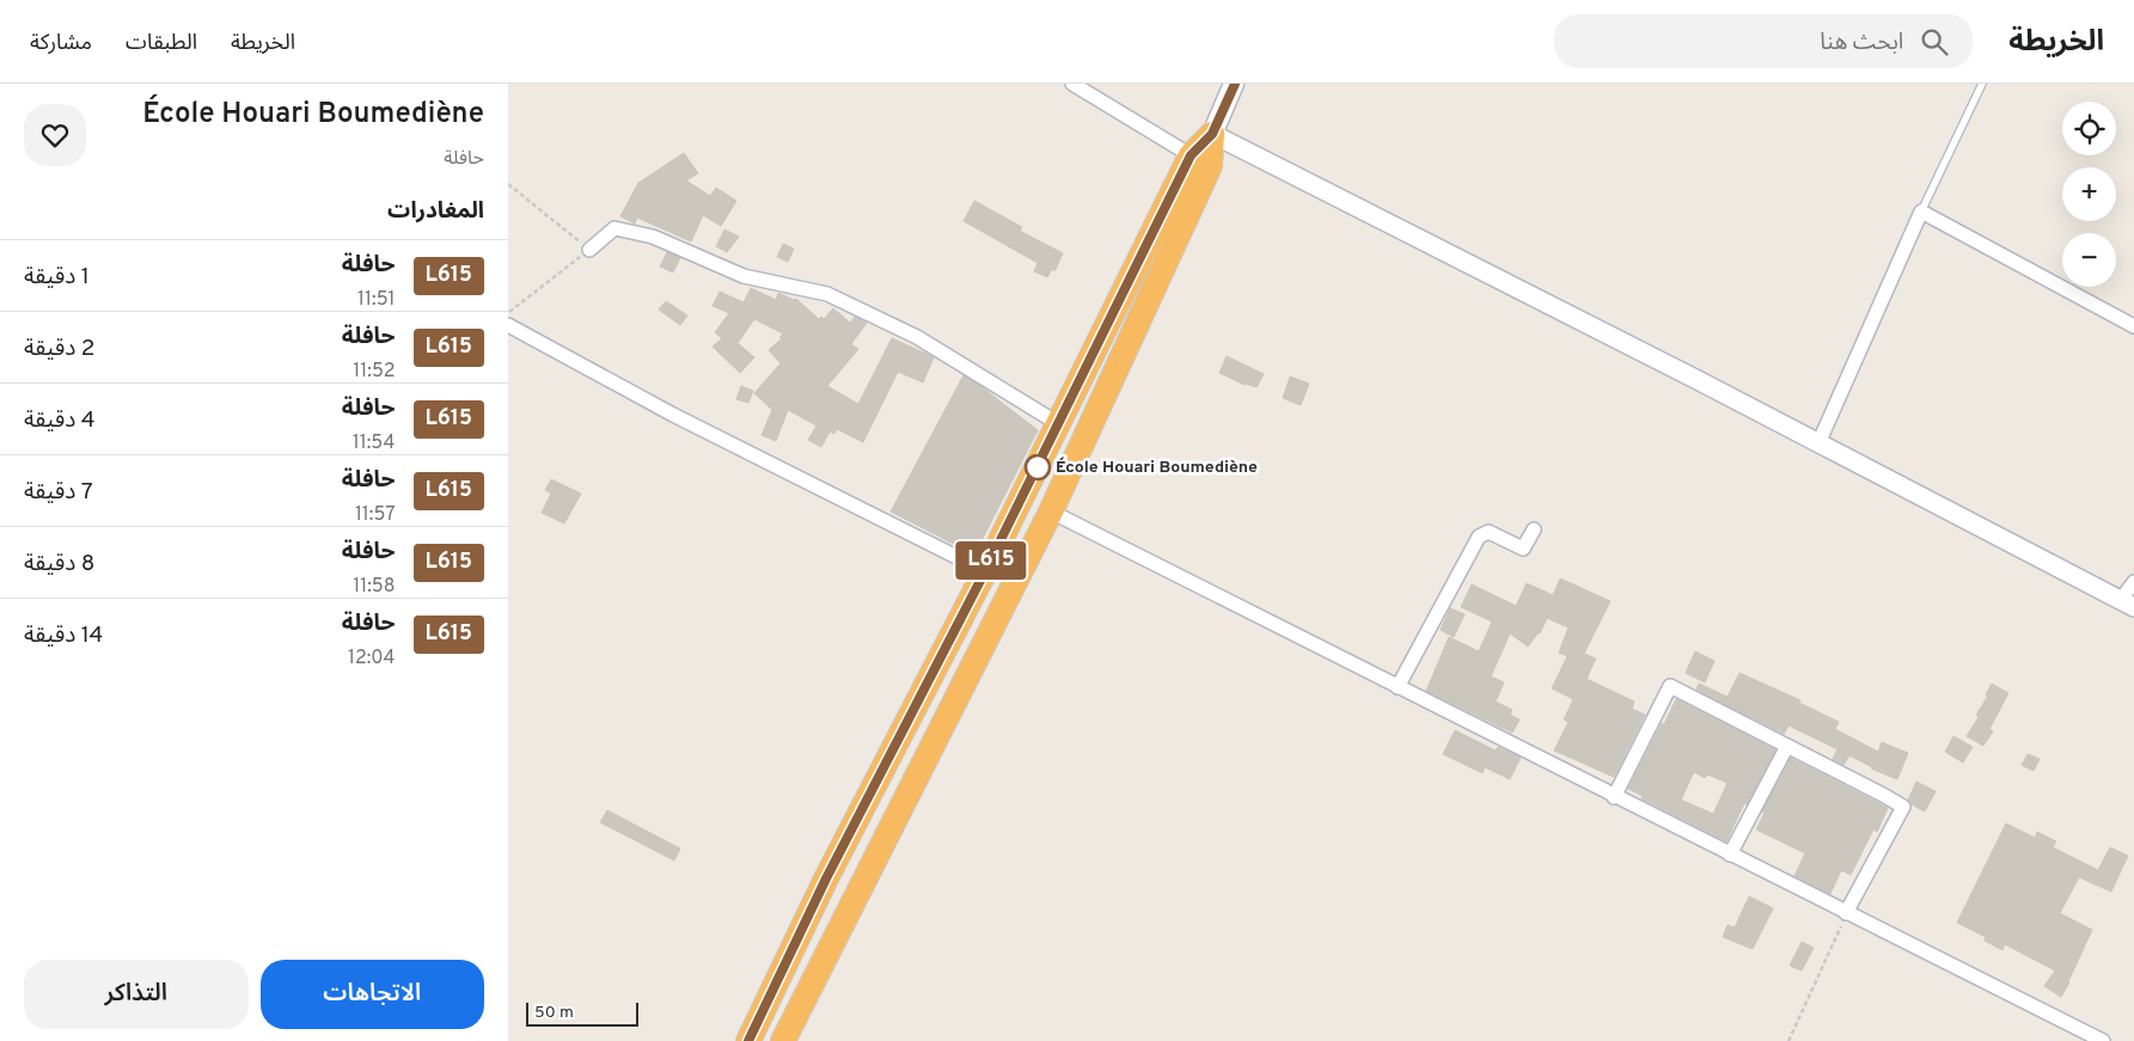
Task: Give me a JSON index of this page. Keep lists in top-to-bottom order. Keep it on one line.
{"places":["École Houari Boumediène"],"lines":["bus line L615"],"scale_bar":"50 m","page":{"header":"الخريطة","search":"ابحث هنا","nav":["الخريطة","الطبقات","مشاركة"],"on_map":"L615","heading":[["École Houari Boumediène","حافلة"],"المغادرات"],"map_buttons":["+","−"],"list":[{"mark":"L615","name":"حافلة","note":"11:51","value":"1 دقيقة"},{"mark":"L615","name":"حافلة","note":"11:52","value":"2 دقيقة"},{"mark":"L615","name":"حافلة","note":"11:54","value":"4 دقيقة"},{"mark":"L615","name":"حافلة","note":"11:57","value":"7 دقيقة"},{"mark":"L615","name":"حافلة","note":"11:58","value":"8 دقيقة"},{"mark":"L615","name":"حافلة","note":"12:04","value":"14 دقيقة"}],"buttons":["الاتجاهات","التذاكر"],"scale":"50 m"}}
